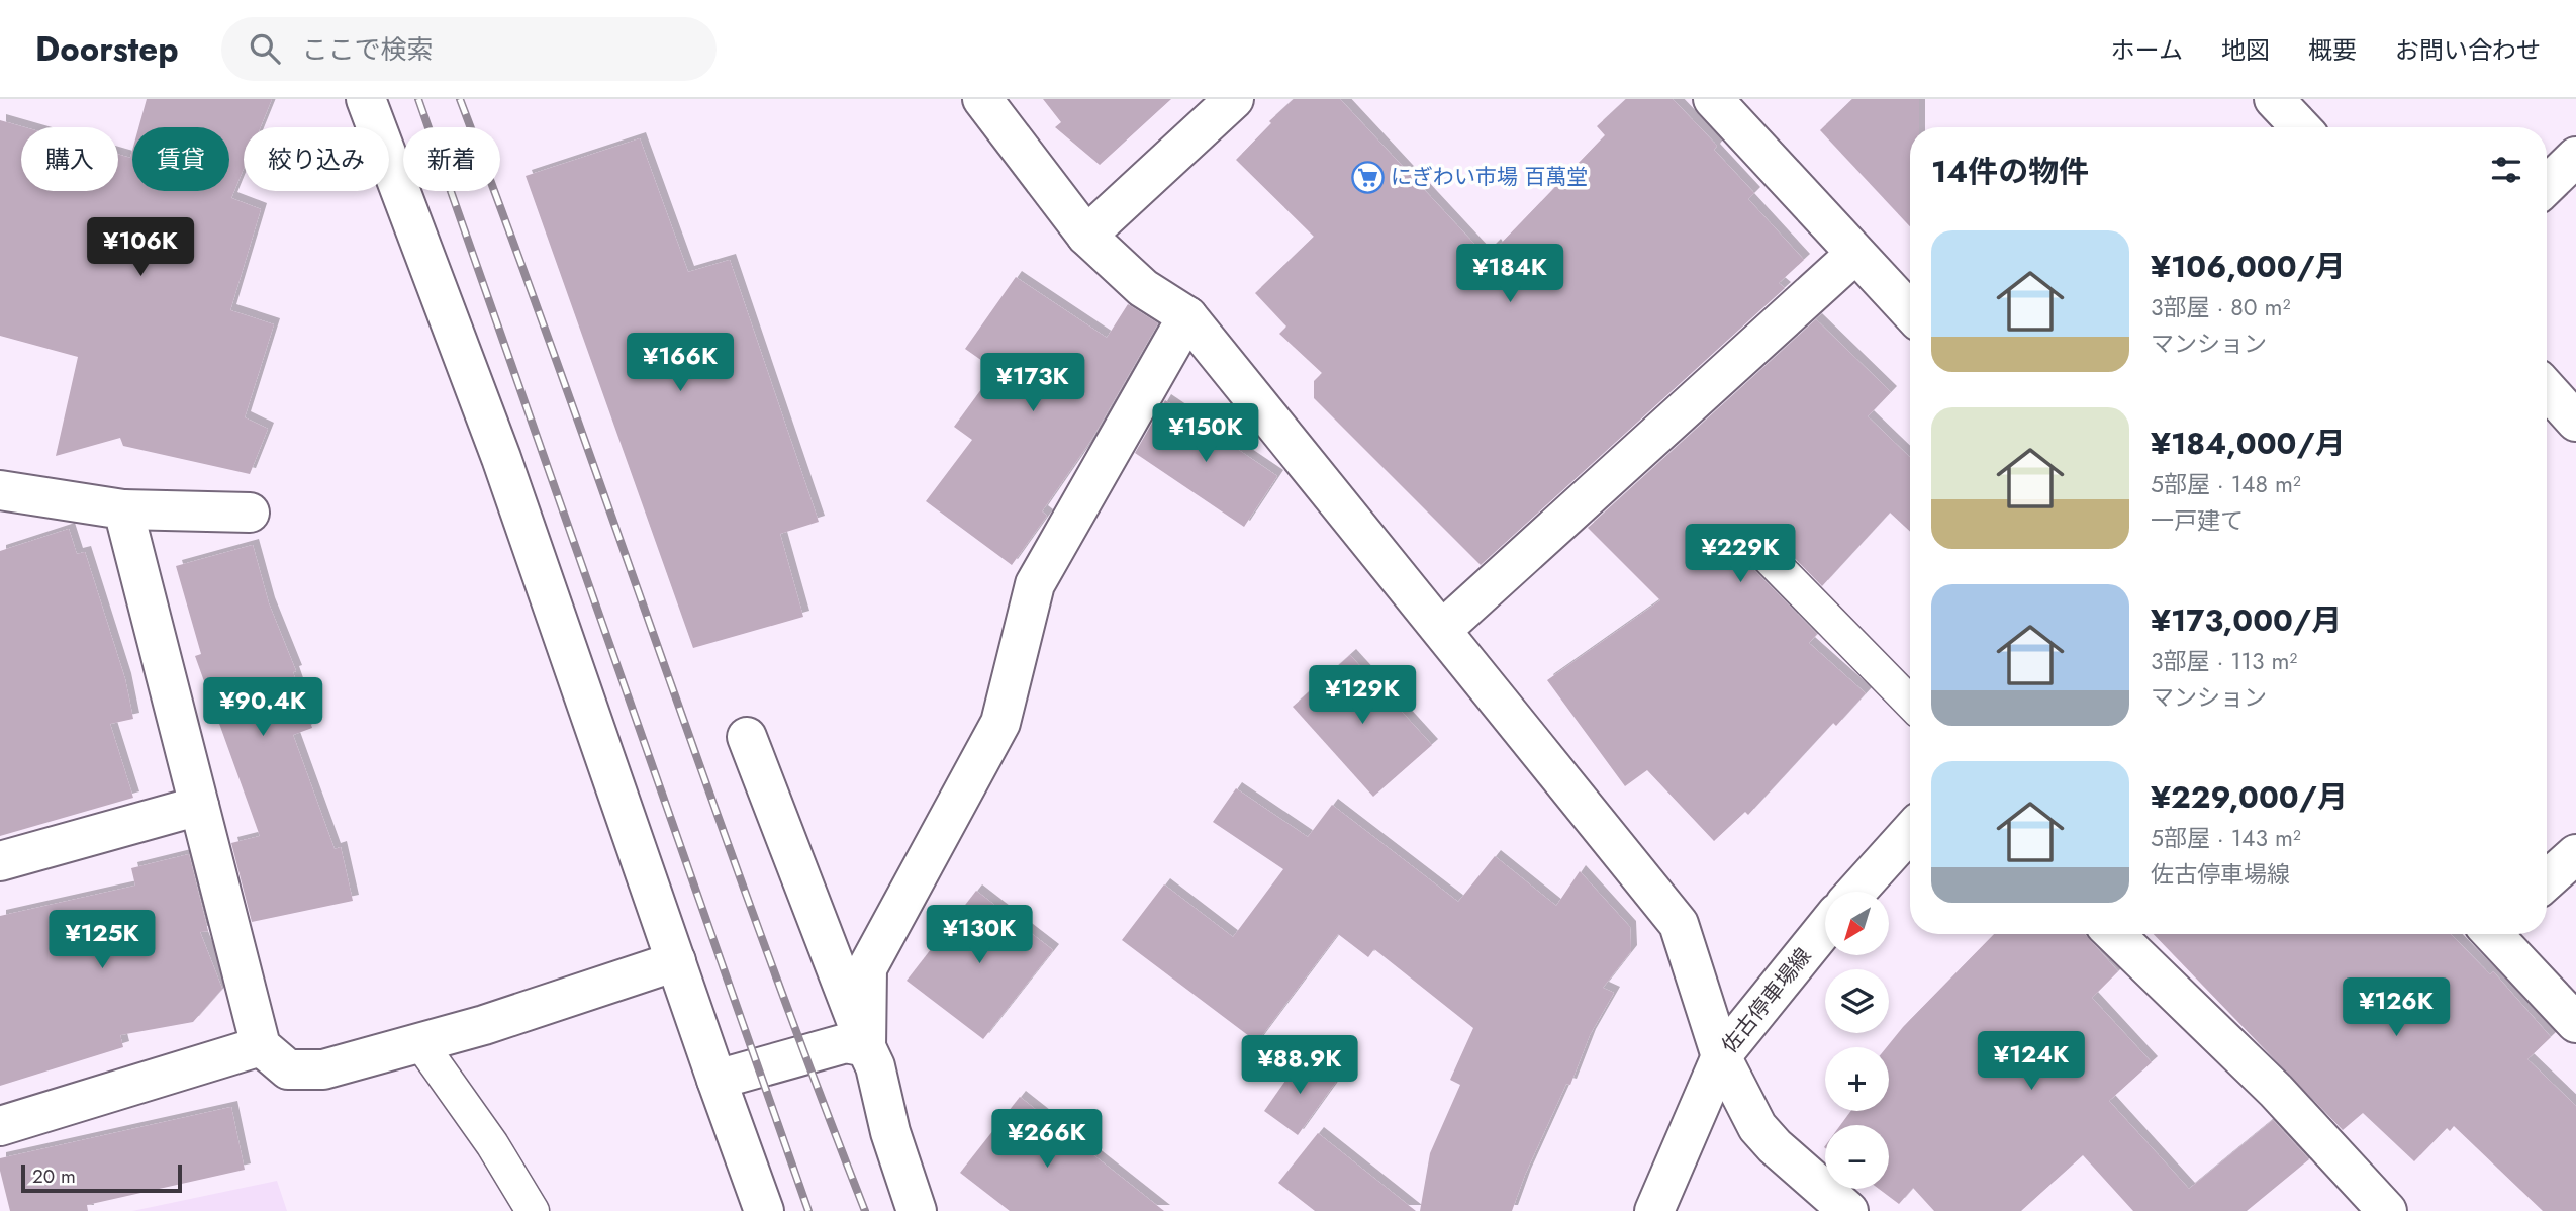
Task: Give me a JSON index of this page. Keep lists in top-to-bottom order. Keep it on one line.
{"streets":{"street":["佐古停車場線"]},"places":{"supermarket":["にぎわい市場 百萬堂"]},"scale_bar":"20 m","north":"bottom left","page":{"header":"Doorstep","search":"ここで検索","nav":["ホーム","地図","概要","お問い合わせ"],"chip":["購入","賃貸","絞り込み","新着"],"heading":"14件の物件","list":[{"name":"¥106,000/月","note":"3部屋 · 80 m² · マンション"},{"name":"¥184,000/月","note":"5部屋 · 148 m² · 一戸建て"},{"name":"¥173,000/月","note":"3部屋 · 113 m² · マンション"},{"name":"¥229,000/月","note":"5部屋 · 143 m² · 佐古停車場線"}],"price":["¥106K","¥184K","¥166K","¥173K","¥150K","¥229K","¥129K","¥90.4K","¥130K","¥125K","¥126K","¥124K","¥88.9K","¥266K"],"map_buttons":["+","−"],"scale":"20 m"}}
